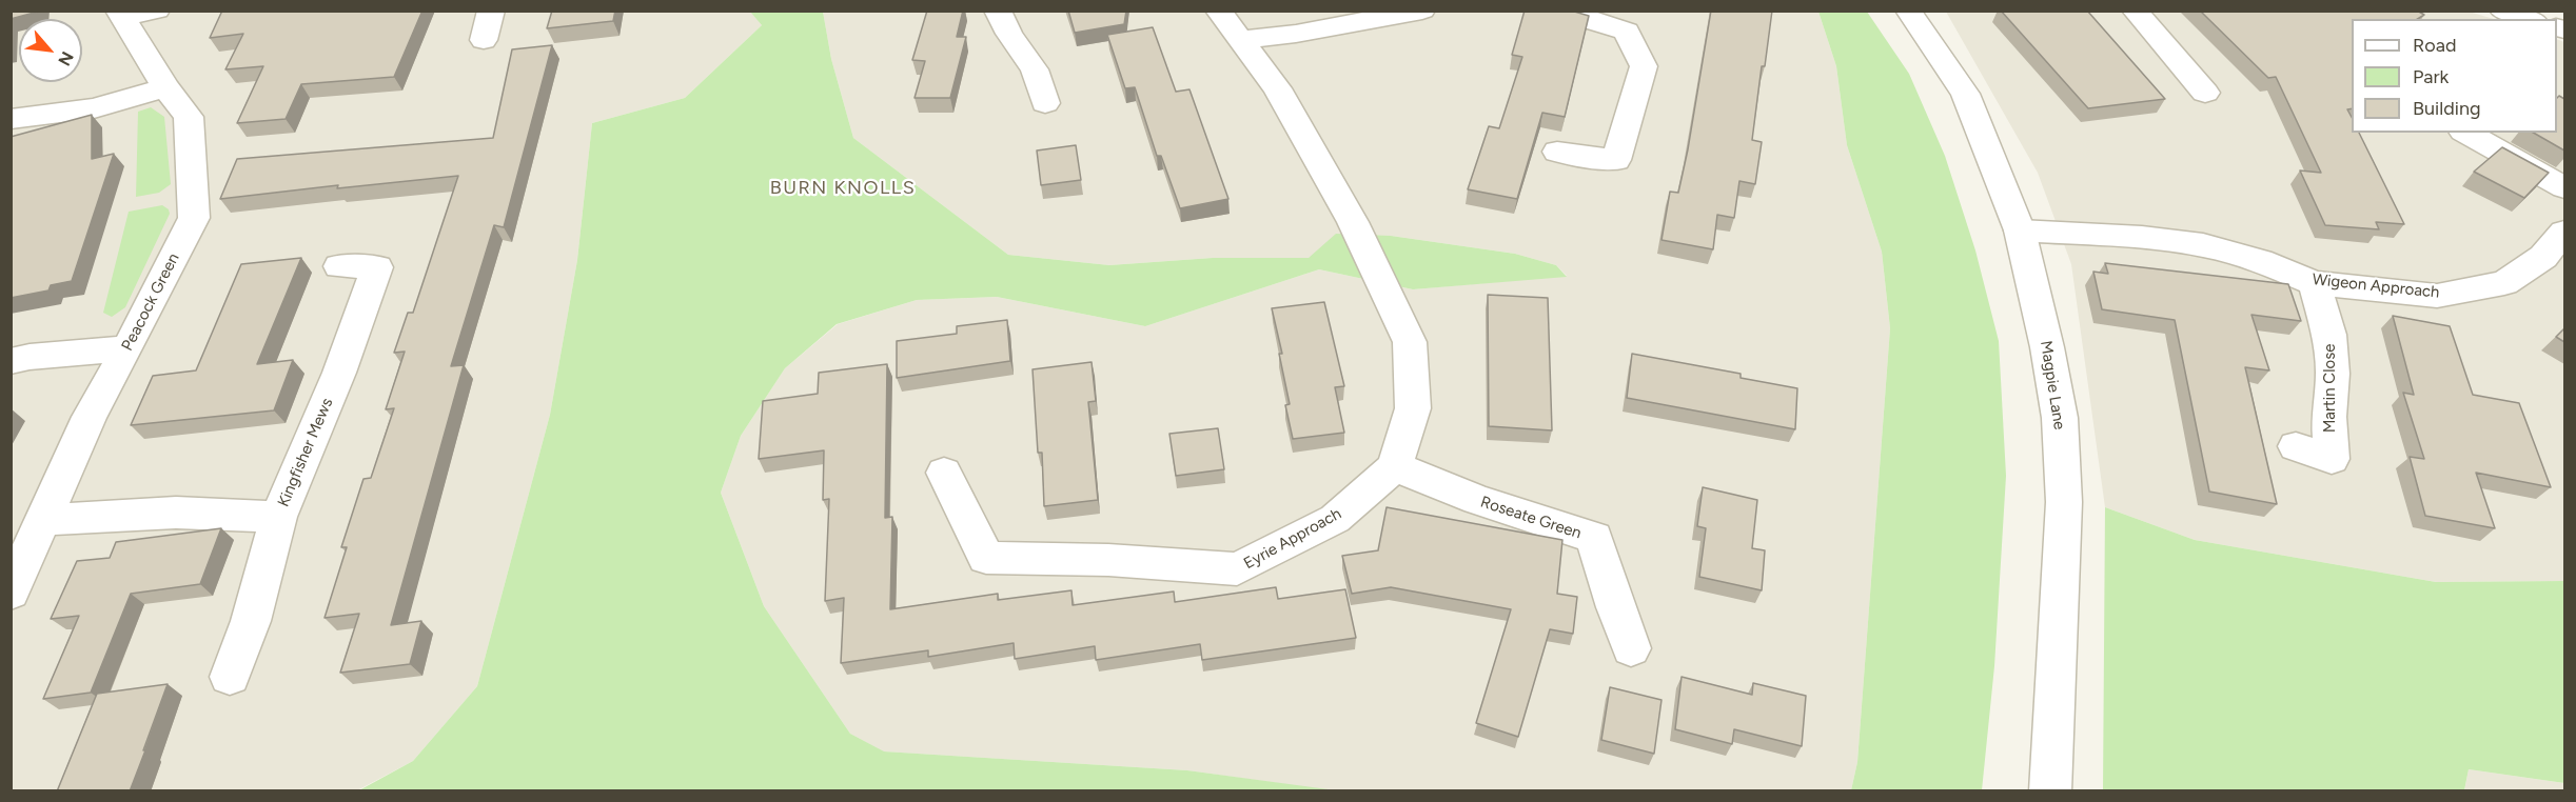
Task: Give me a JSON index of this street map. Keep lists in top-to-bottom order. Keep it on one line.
{"streets":{"street":["Wigeon Approach","Peacock Green","Magpie Lane","Martin Close","Kingfisher Mews","Roseate Green","Eyrie Approach"]},"crossings":[["Wigeon Approach","Magpie Lane"],["Wigeon Approach","Martin Close"],["Roseate Green","Eyrie Approach"]],"districts":["BURN KNOLLS"],"legend":["Road","Park","Building"],"north":"bottom right"}
